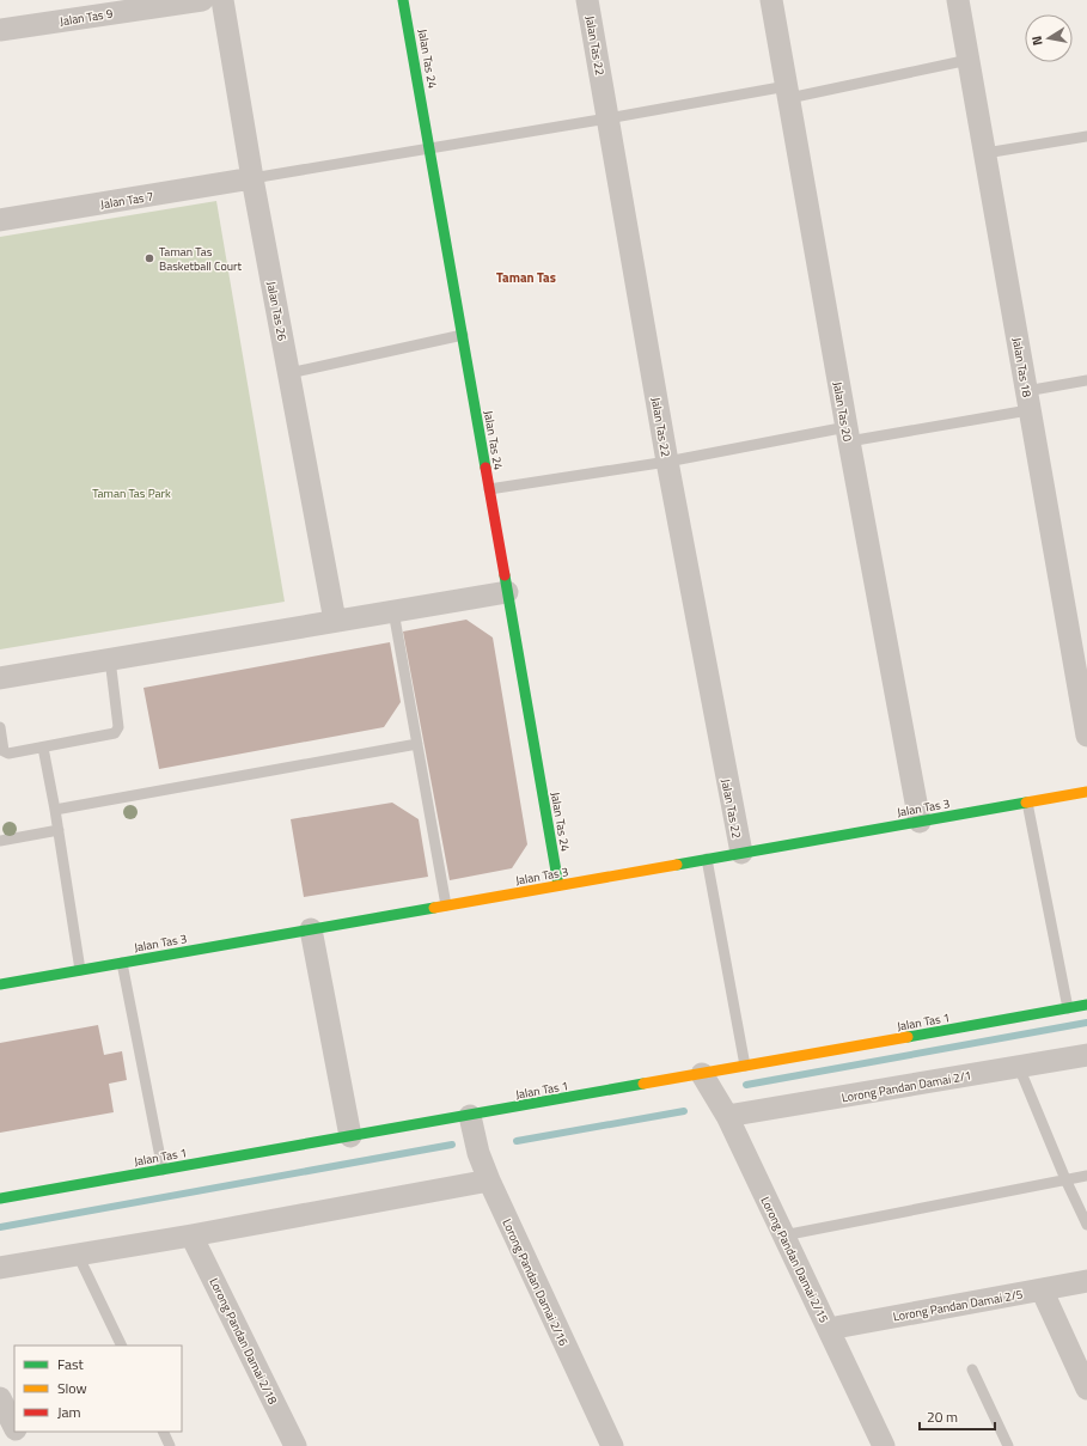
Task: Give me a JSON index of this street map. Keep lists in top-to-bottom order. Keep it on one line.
{"streets":{"street":["Jalan Tas 9","Jalan Tas 22","Jalan Tas 24","Jalan Tas 7","Jalan Tas 26","Jalan Tas 18","Jalan Tas 20","Jalan Tas 3","Jalan Tas 1","Lorong Pandan Damai 2/1","Lorong Pandan Damai 2/15","Lorong Pandan Damai 2/16","Lorong Pandan Damai 2/5","Lorong Pandan Damai 2/18"]},"crossings":[["Jalan Tas 22","Jalan Tas 3"],["Jalan Tas 24","Jalan Tas 3"],["Jalan Tas 7","Jalan Tas 26"],["Jalan Tas 20","Jalan Tas 3"],["Jalan Tas 1","Lorong Pandan Damai 2/15"],["Jalan Tas 1","Lorong Pandan Damai 2/16"],["Lorong Pandan Damai 2/1","Lorong Pandan Damai 2/15"],["Lorong Pandan Damai 2/15","Lorong Pandan Damai 2/5"]],"districts":["Taman Tas"],"parks":["Taman Tas Park"],"places":["Taman Tas Basketball Court"],"legend":["Fast","Slow","Jam"],"scale_bar":"20 m","north":"left"}
